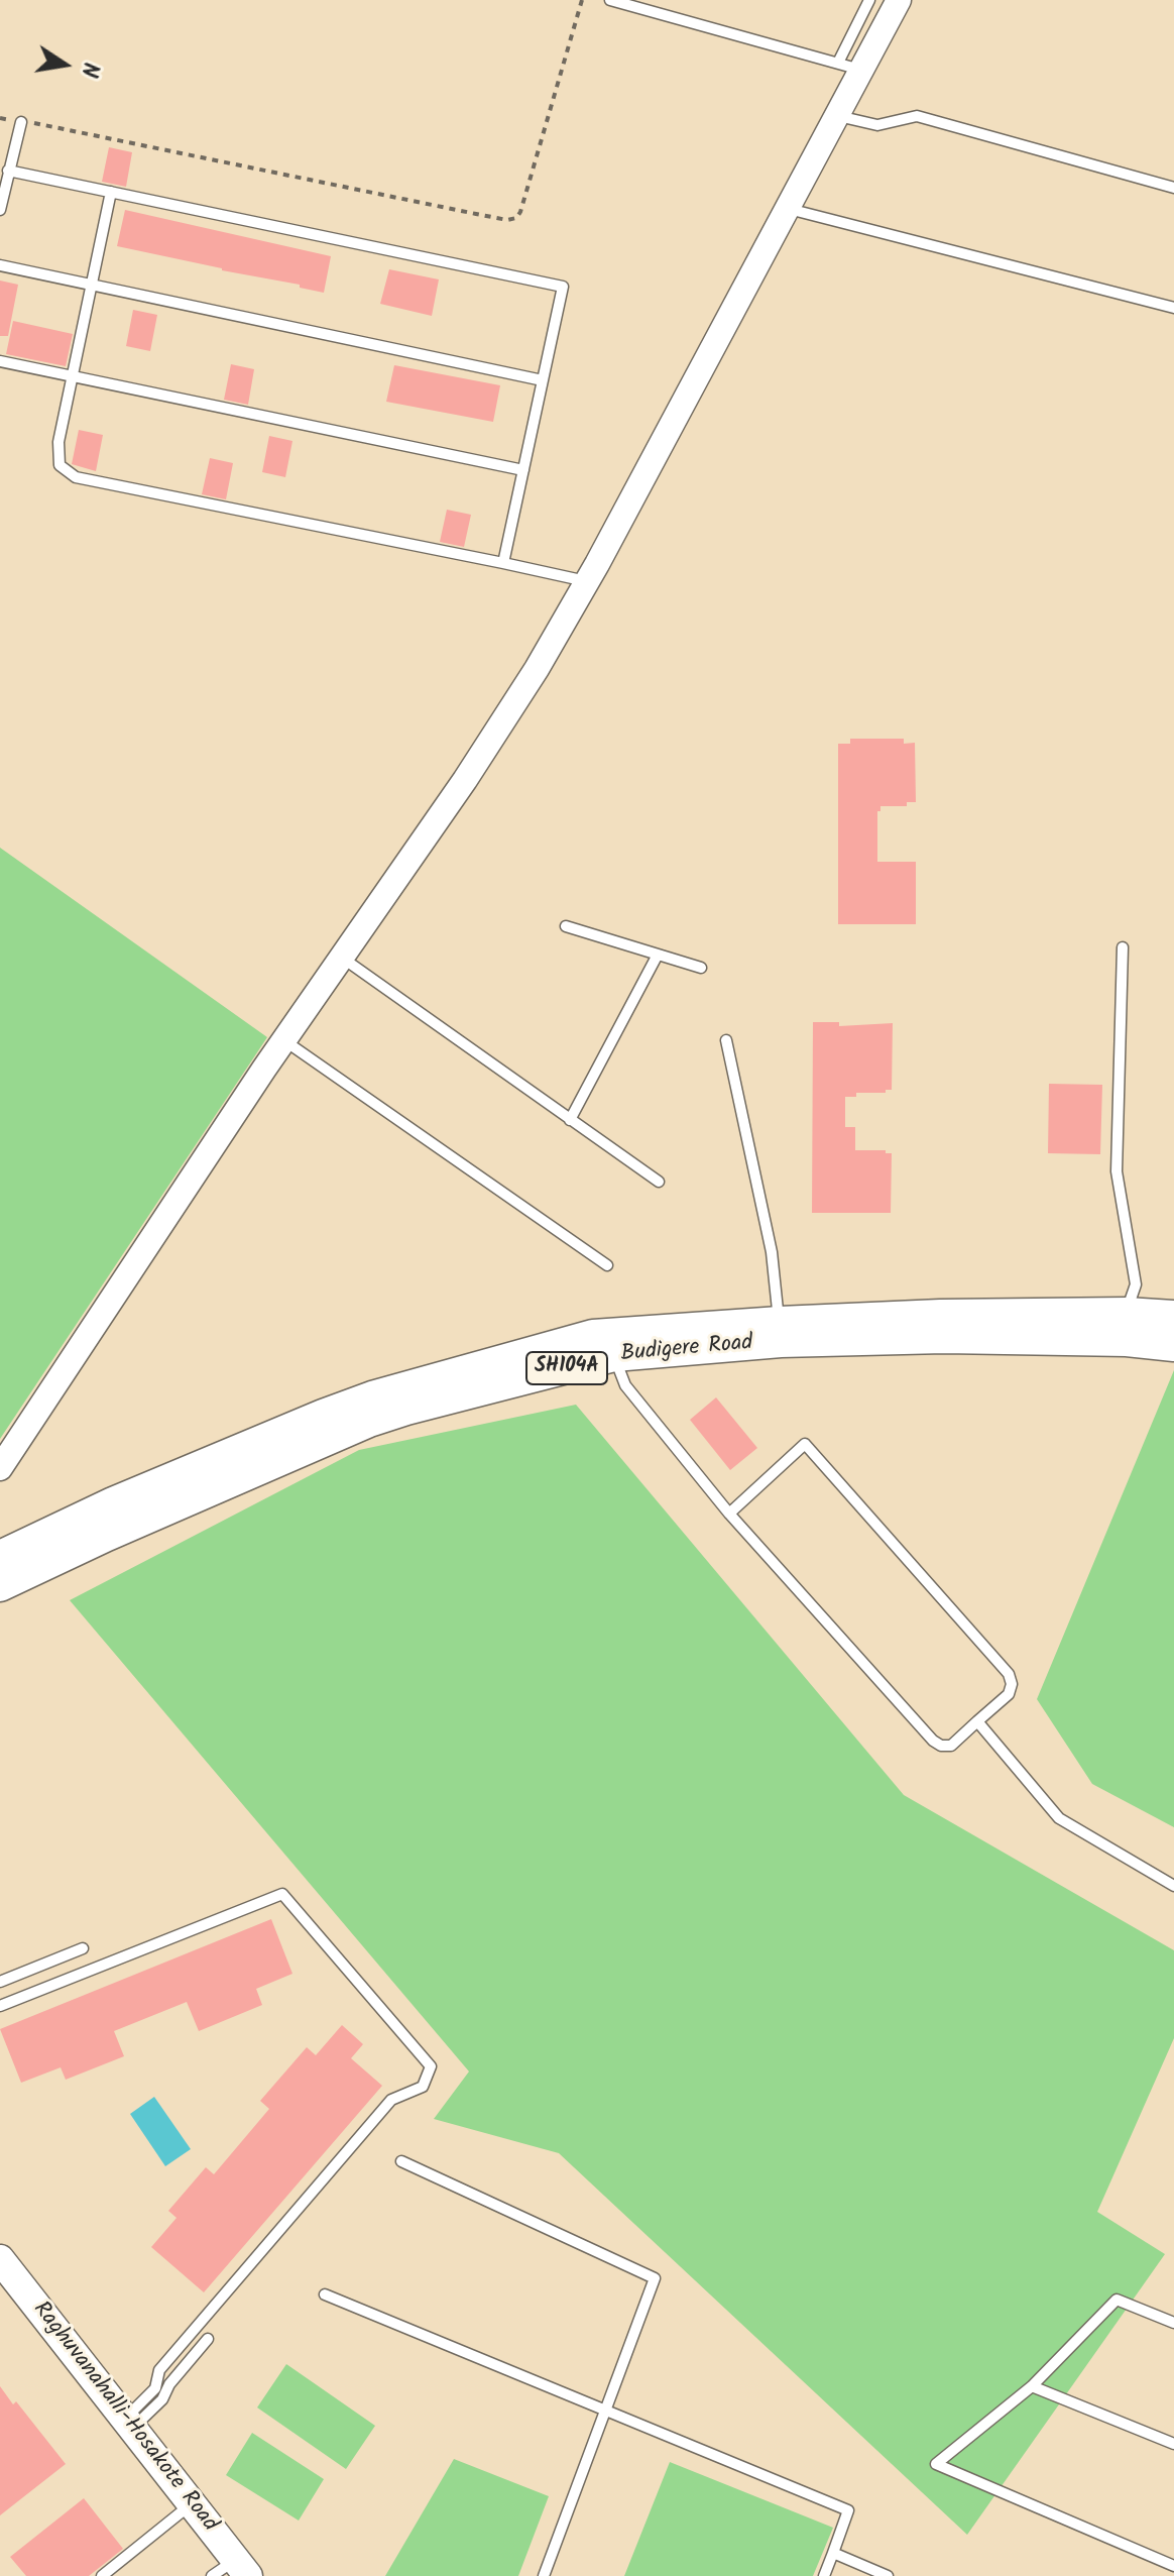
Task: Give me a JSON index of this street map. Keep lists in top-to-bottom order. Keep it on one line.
{"streets":{"main road":["Budigere Road","SH104A","Raghuvanahalli-Hosakote Road"]},"north":"right"}
